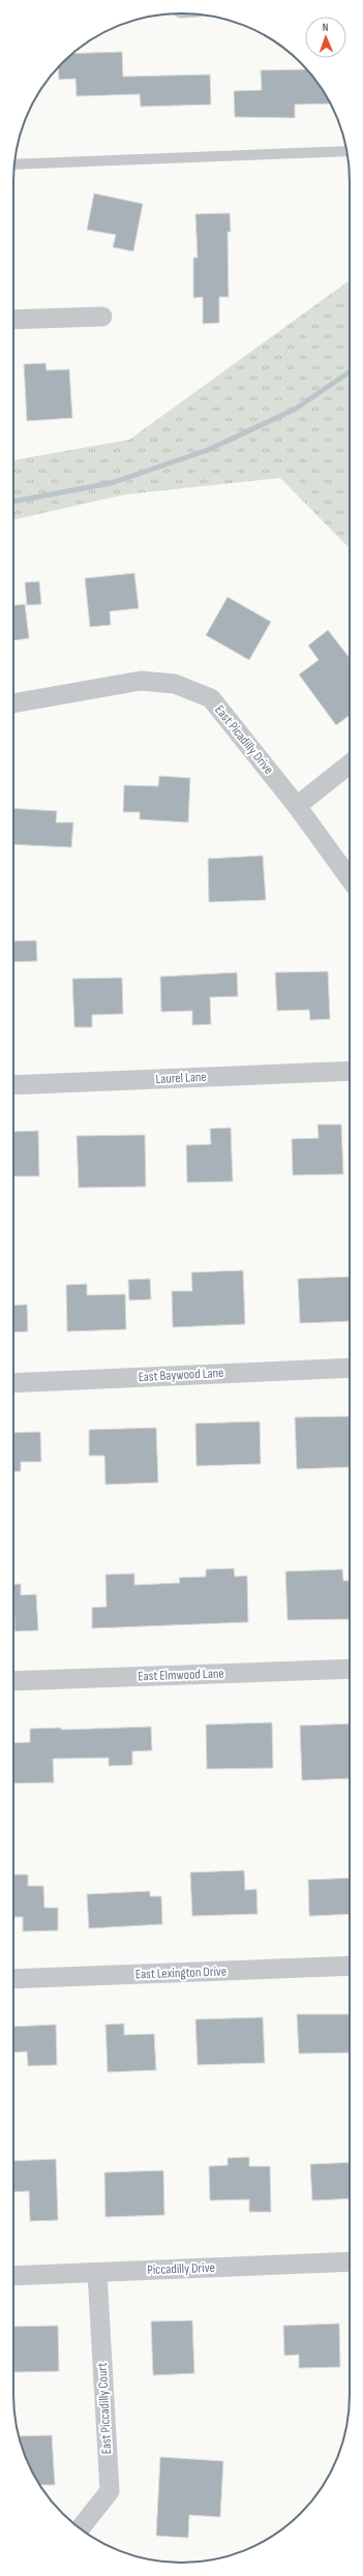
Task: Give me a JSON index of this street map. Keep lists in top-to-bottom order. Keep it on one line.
{"streets":{"street":["East Picadilly Drive","Laurel Lane","East Baywood Lane","East Elmwood Lane","East Lexington Drive","Piccadilly Drive","East Piccadilly Court"]},"crossings":[["Piccadilly Drive","East Piccadilly Court"]],"north":"top"}
